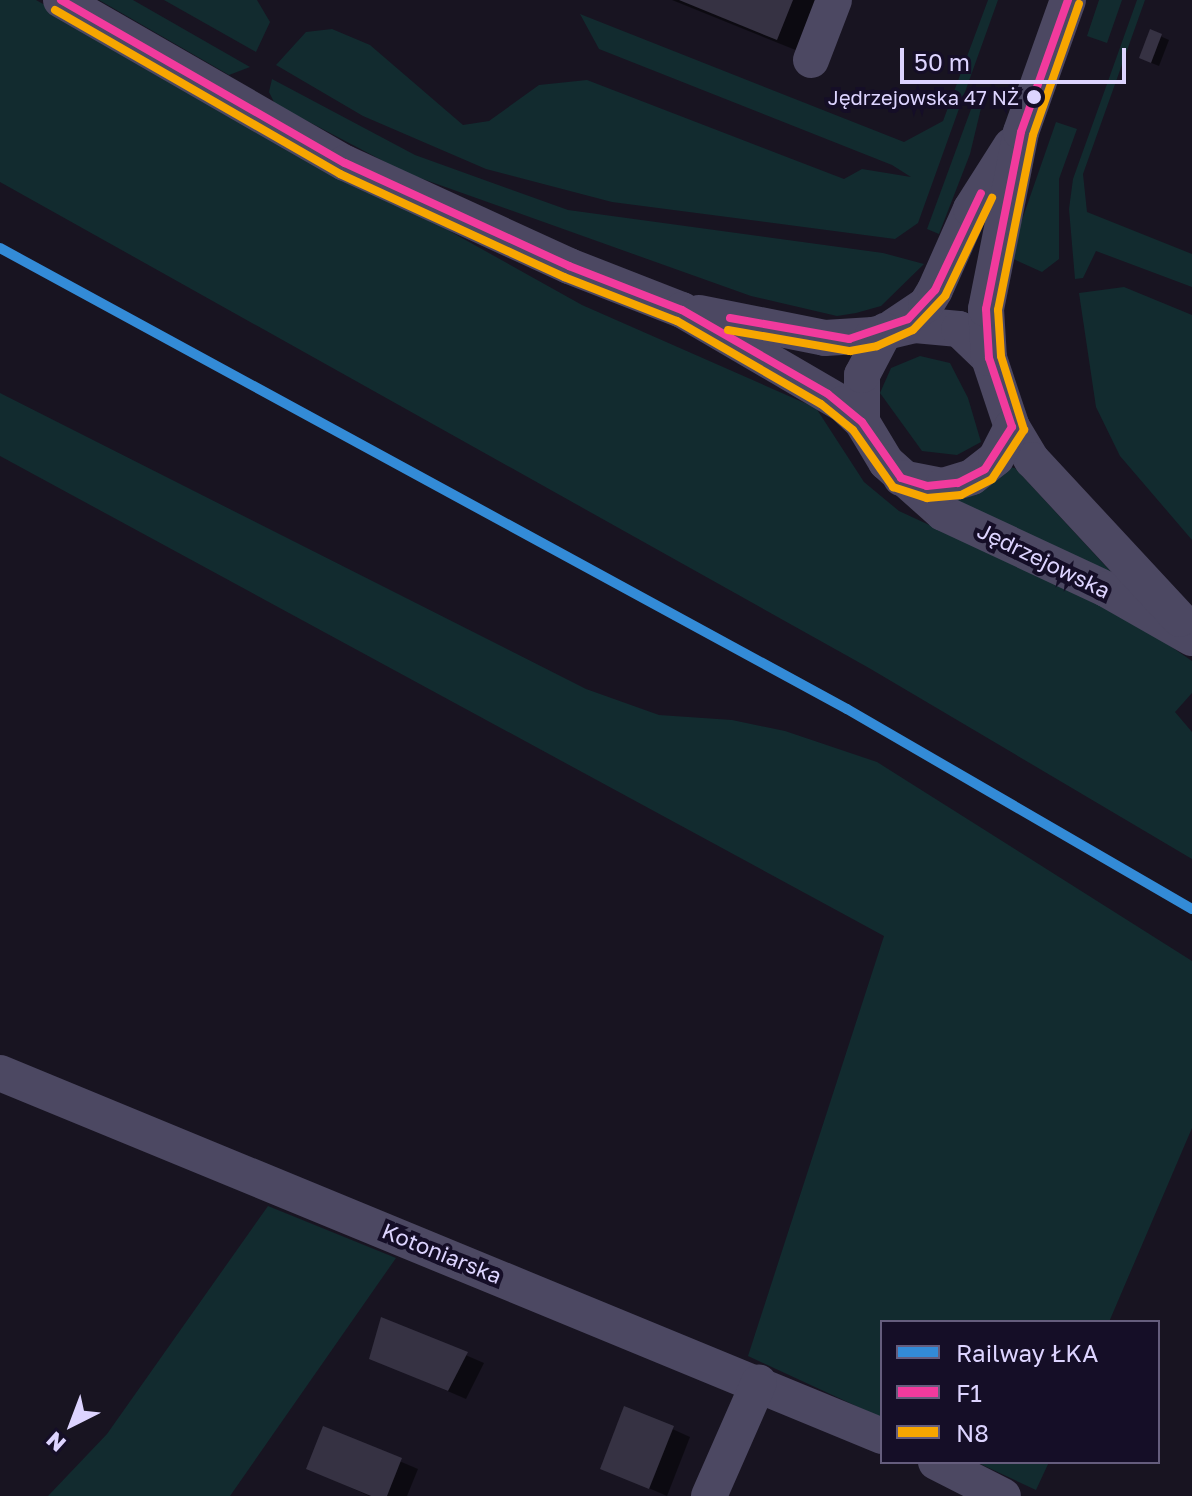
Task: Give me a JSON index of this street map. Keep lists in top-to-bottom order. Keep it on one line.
{"streets":{"street":["Jędrzejowska","Kotoniarska"]},"places":["Jędrzejowska 47 NŻ"],"lines":["transit line F1","transit line N8","rail line ŁKA"],"legend":["Railway ŁKA","F1","N8"],"scale_bar":"50 m","north":"bottom left"}
